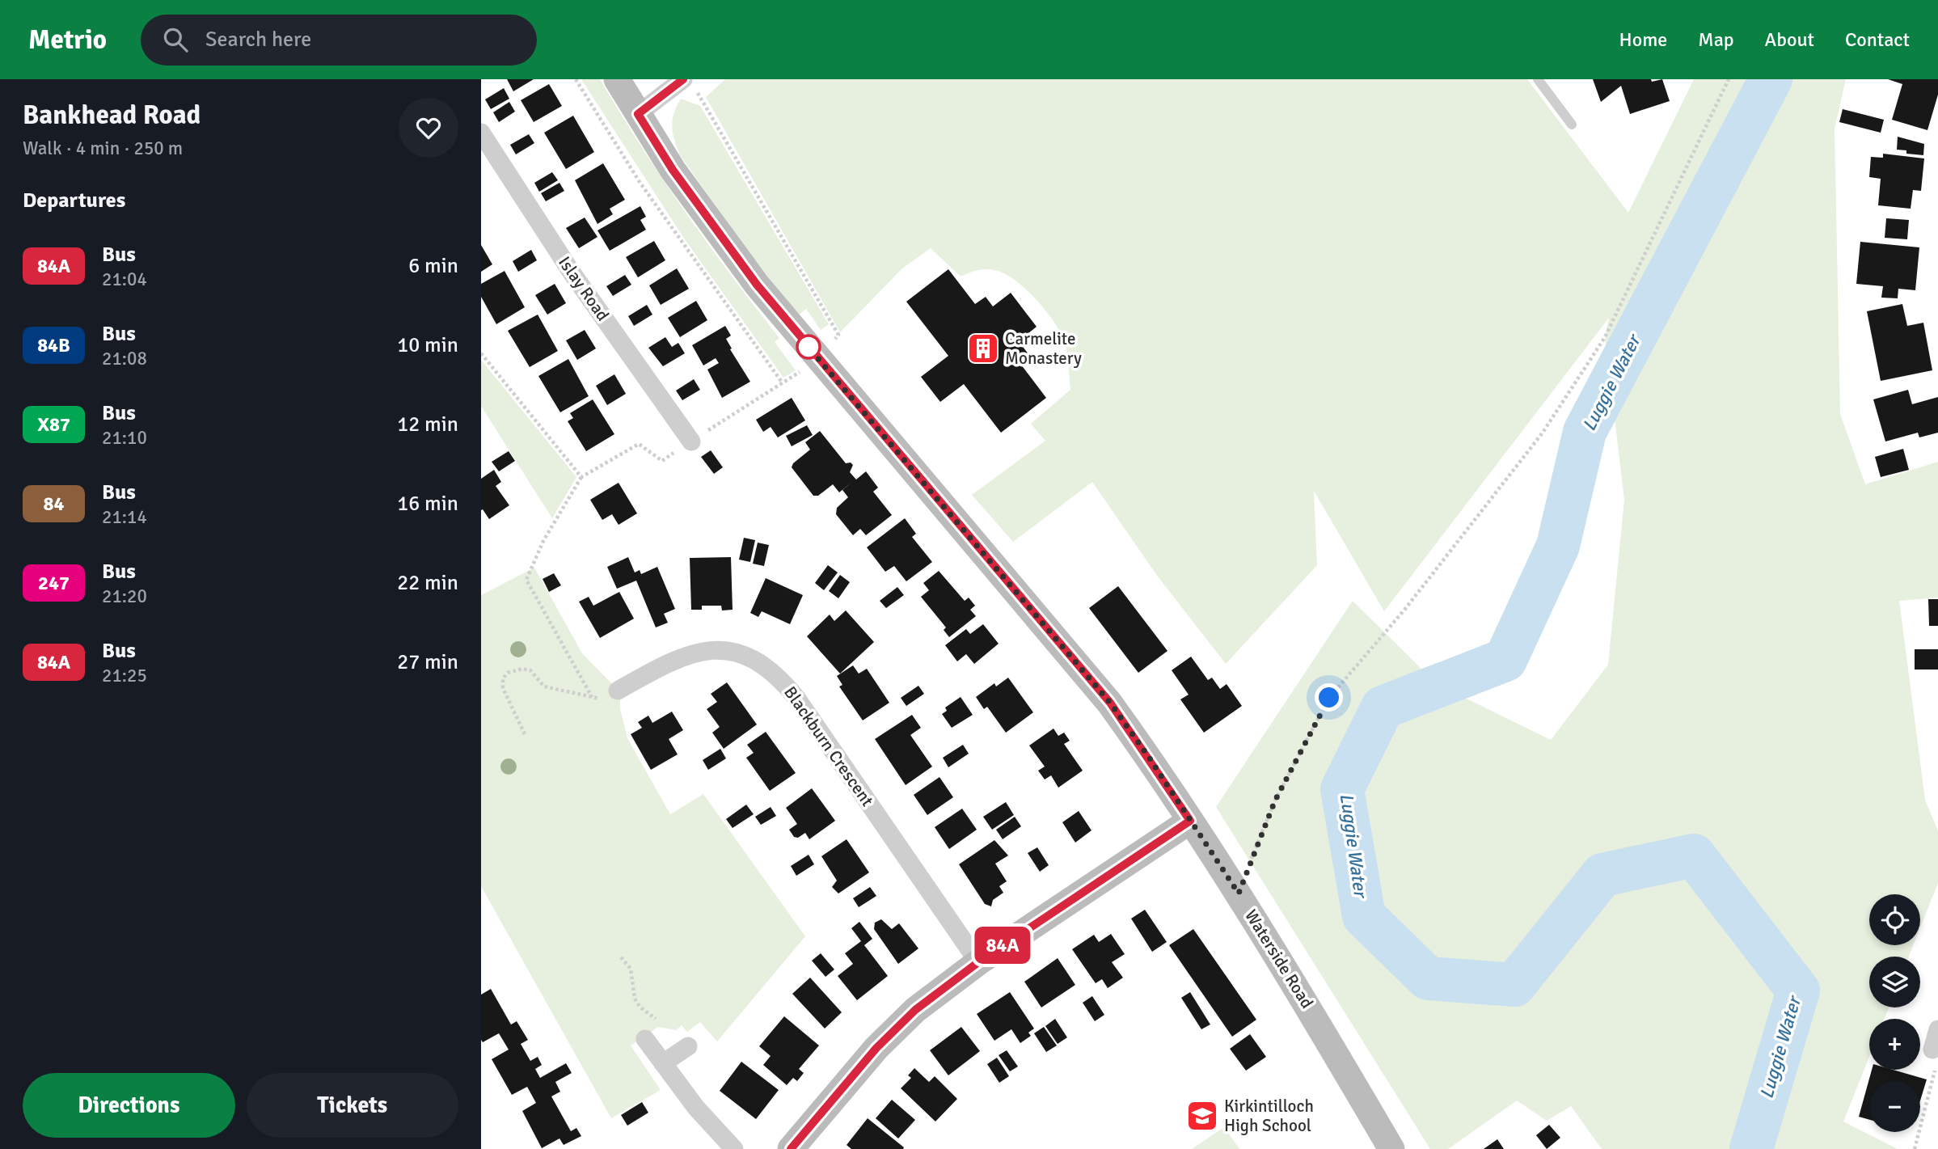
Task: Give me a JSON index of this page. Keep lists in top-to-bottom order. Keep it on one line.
{"streets":{"main road":["Waterside Road"],"street":["Islay Road","Blackburn Crescent"]},"water":["Luggie Water"],"places":{"building":["Carmelite Monastery"],"school or university":["Kirkintilloch High School"]},"lines":["bus line 84A"],"page":{"header":"Metrio","search":"Search here","nav":["Home","Map","About","Contact"],"heading":[["Bankhead Road","Walk · 4 min · 250 m"],"Departures"],"on_map":"84A","list":[{"mark":"84A","name":"Bus","note":"21:04","value":"6 min"},{"mark":"84B","name":"Bus","note":"21:08","value":"10 min"},{"mark":"X87","name":"Bus","note":"21:10","value":"12 min"},{"mark":"84","name":"Bus","note":"21:14","value":"16 min"},{"mark":"247","name":"Bus","note":"21:20","value":"22 min"},{"mark":"84A","name":"Bus","note":"21:25","value":"27 min"}],"map_buttons":["+","−"],"buttons":["Directions","Tickets"]}}
